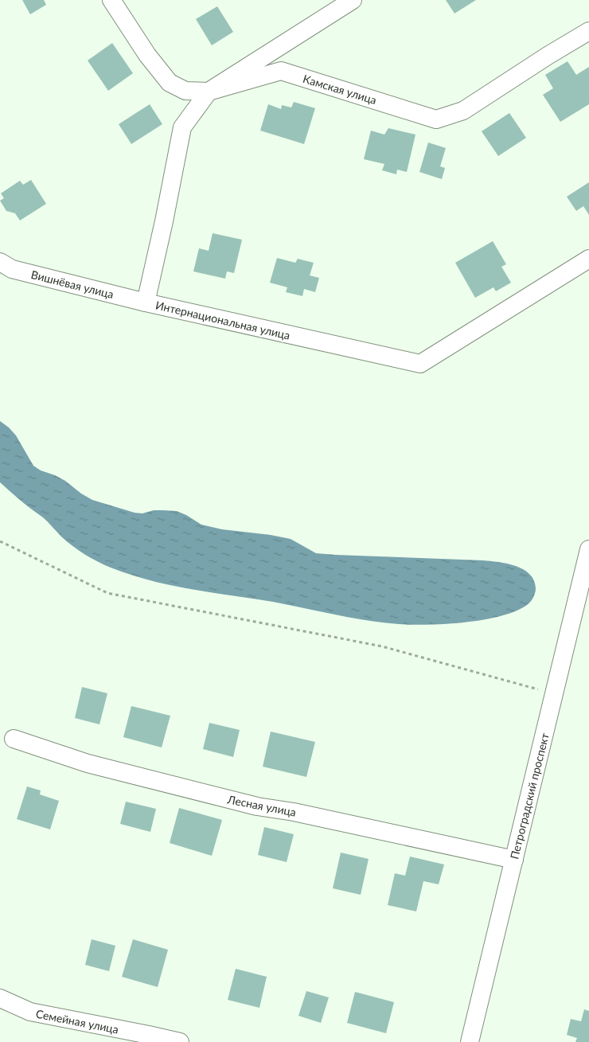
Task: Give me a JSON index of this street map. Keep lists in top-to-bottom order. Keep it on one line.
{"streets":{"street":["Камская улица","Вишнёвая улица","Интернациональная улица","Петроградский проспект","Лесная улица","Семейная улица"]},"crossings":[["Камская улица","Интернациональная улица"],["Вишнёвая улица","Интернациональная улица"],["Петроградский проспект","Лесная улица"]]}
